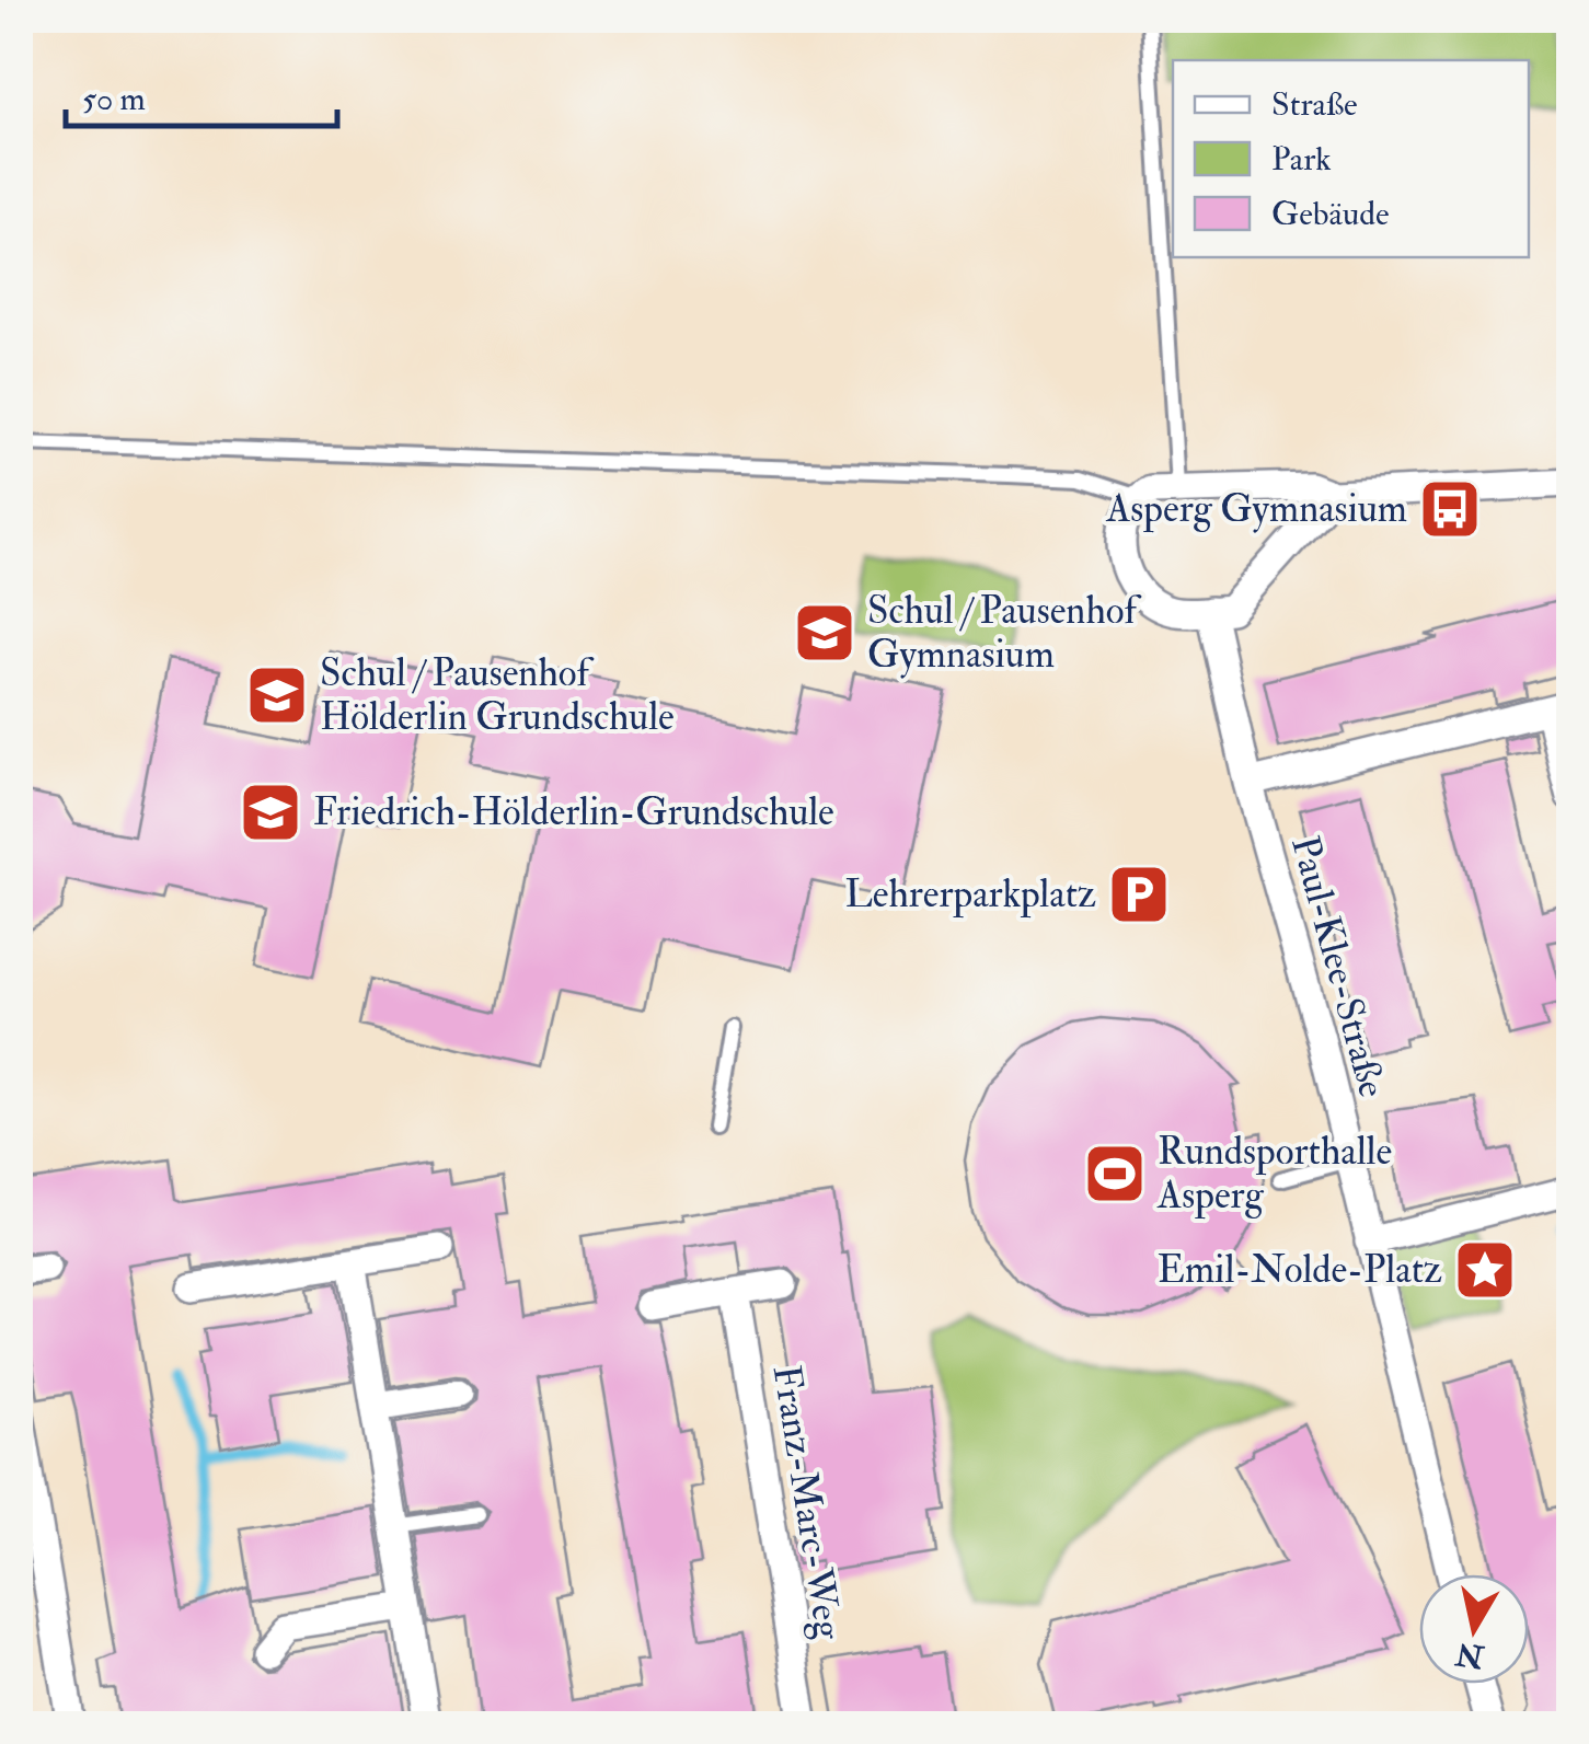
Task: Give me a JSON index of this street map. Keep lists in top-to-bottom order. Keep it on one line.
{"streets":{"street":["Paul-Klee-Straße","Franz-Marc-Weg"]},"places":{"bus stop":["Asperg Gymnasium"],"school or university":["Schul / Pausenhof Gymnasium","Schul / Pausenhof Hölderlin Grundschule","Friedrich-Hölderlin-Grundschule"],"parking":["Lehrerparkplatz"],"sports":["Rundsporthalle Asperg"],"place":["Emil-Nolde-Platz"]},"legend":["Straße","Park","Gebäude"],"scale_bar":"50 m","north":"bottom"}
